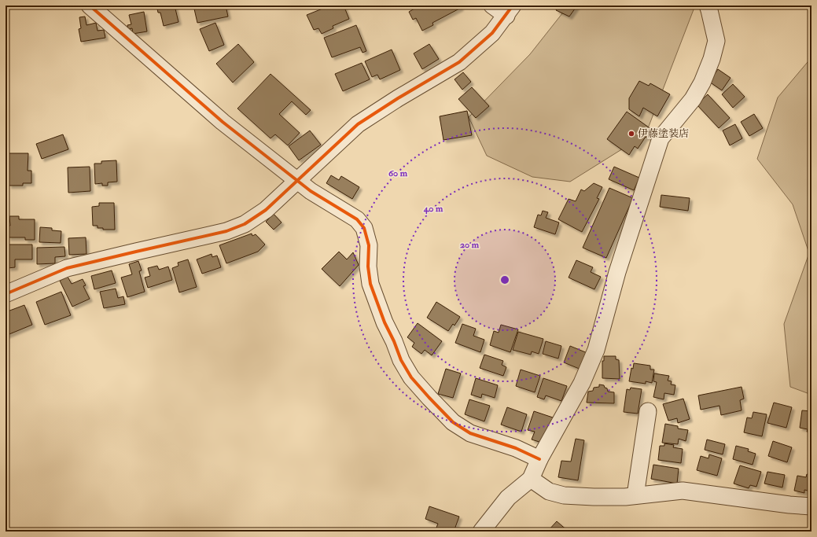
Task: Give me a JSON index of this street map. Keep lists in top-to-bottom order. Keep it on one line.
{"places":["伊藤塗装店"],"rings":["60 m","40 m","20 m"]}
